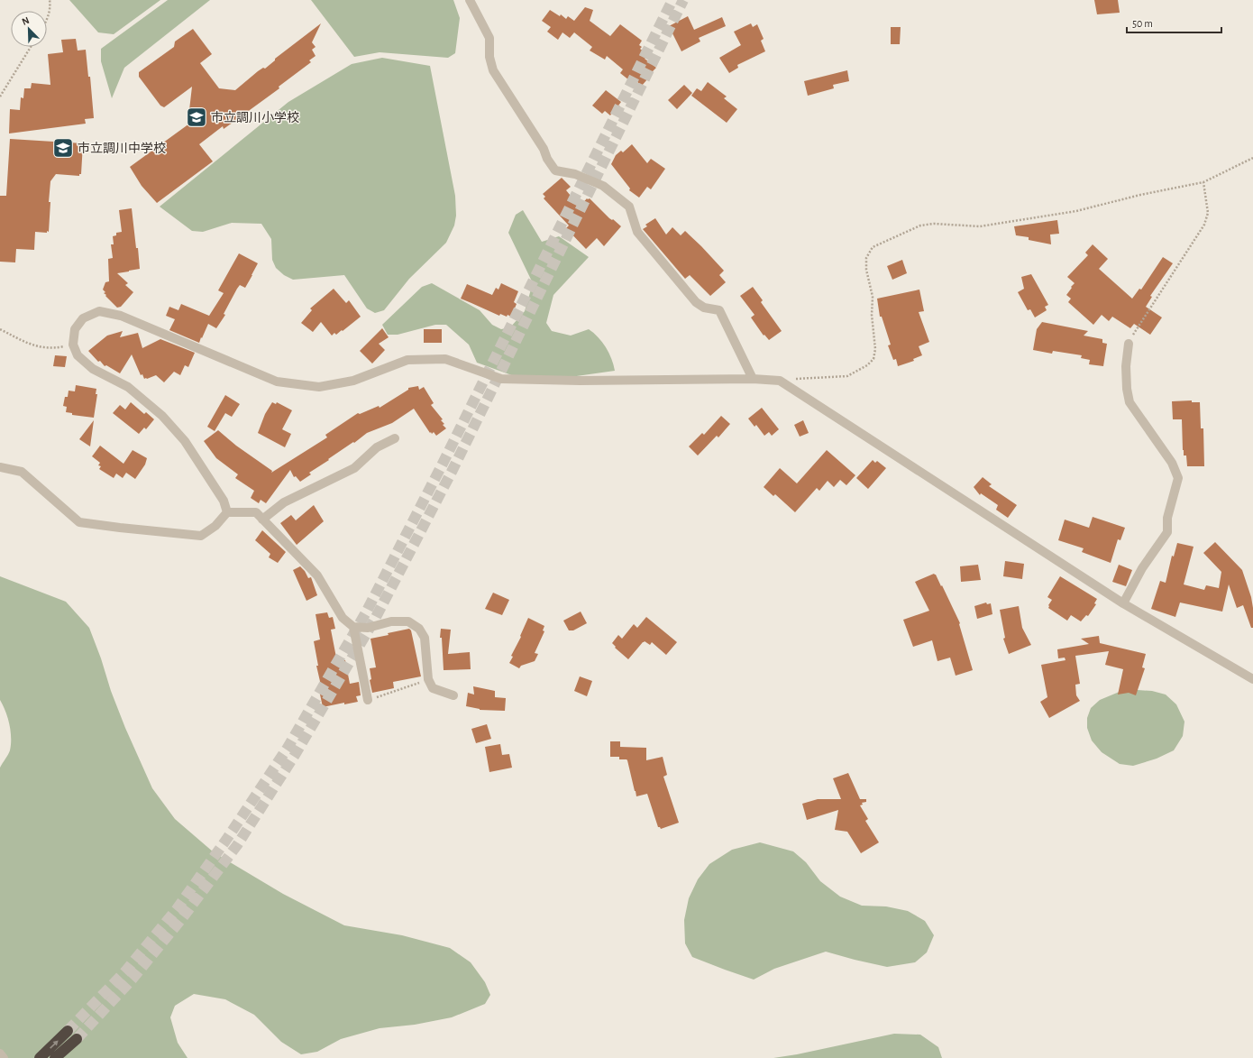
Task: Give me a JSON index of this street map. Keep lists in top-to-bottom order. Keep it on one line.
{"places":{"school or university":["市立調川小学校","市立調川中学校"]},"scale_bar":"50 m","north":"top left"}
